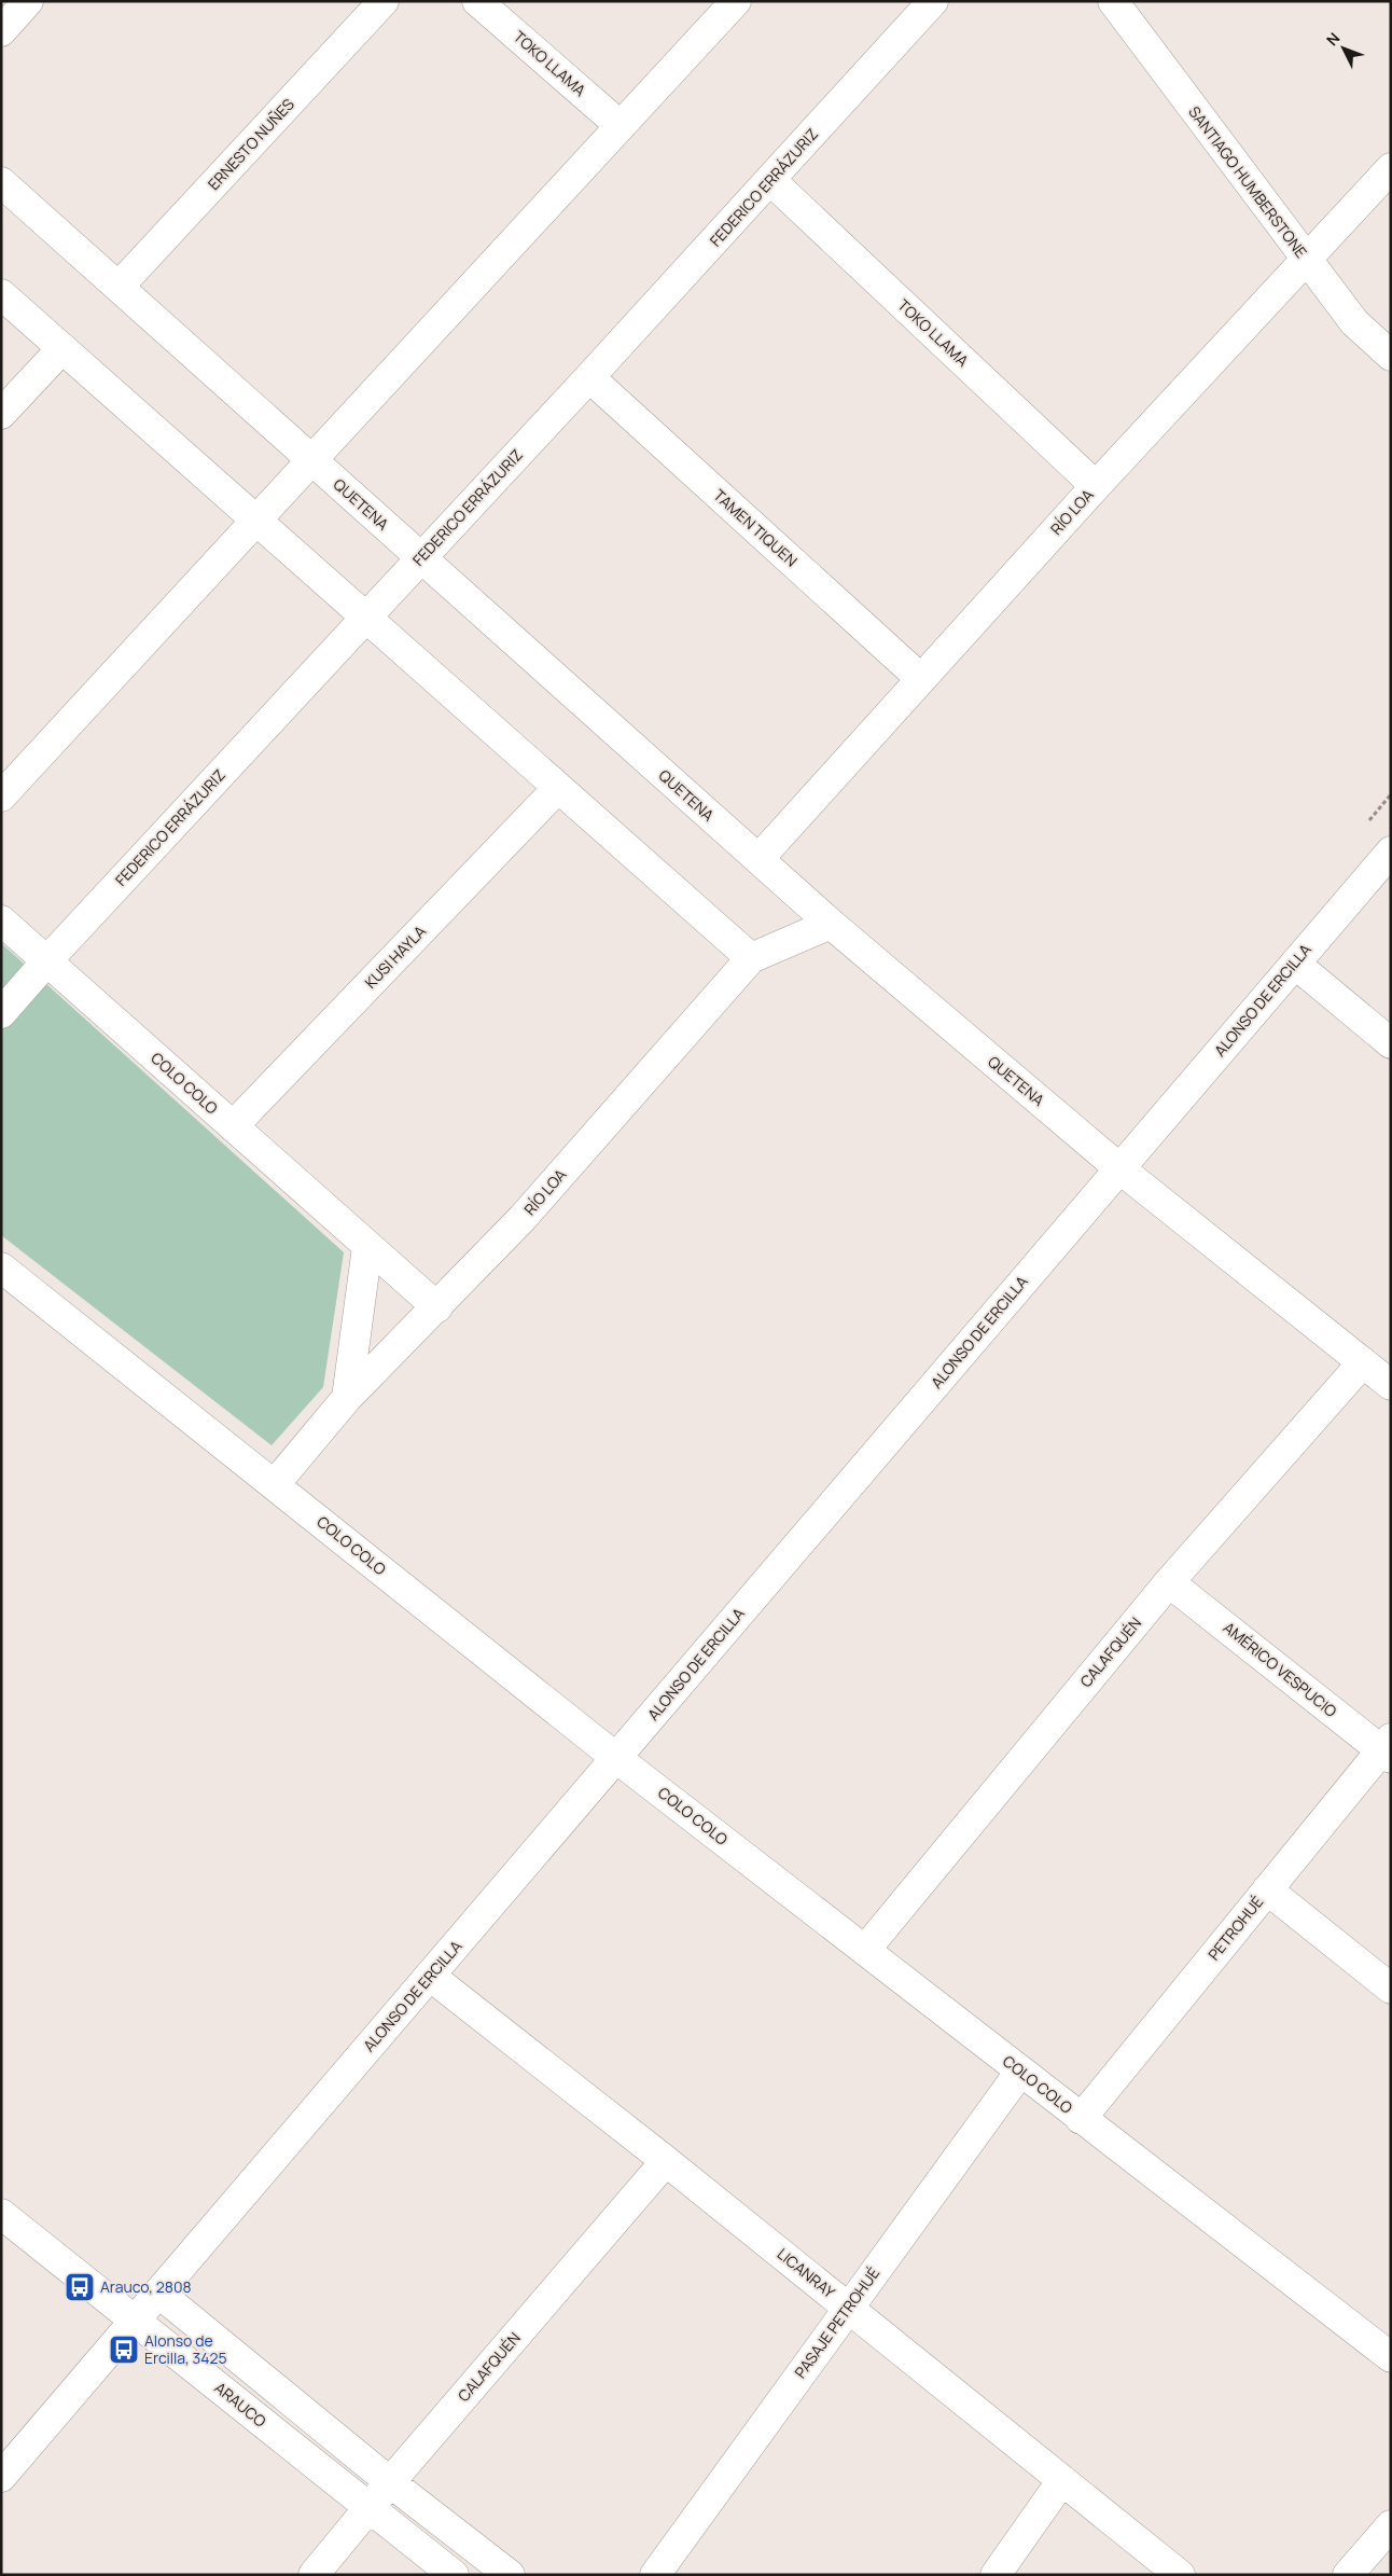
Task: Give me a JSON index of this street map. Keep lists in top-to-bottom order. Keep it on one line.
{"streets":{"street":["TOKO LLAMA","ERNESTO NUÑES","SANTIAGO HUMBERSTONE","FEDERICO ERRÁZURIZ","QUETENA","RÍO LOA","TAMEN TIQUEN","KUSI HAYLA","ALONSO DE ERCILLA","COLO COLO","CALAFQUÉN","AMÉRICO VESPUCIO","PETROHUÉ","LICANRAY","PASAJE PETROHUÉ","ARAUCO"]},"crossings":[["TOKO LLAMA","FEDERICO ERRÁZURIZ"],["TOKO LLAMA","RÍO LOA"],["ERNESTO NUÑES","QUETENA"],["SANTIAGO HUMBERSTONE","RÍO LOA"],["FEDERICO ERRÁZURIZ","QUETENA"],["FEDERICO ERRÁZURIZ","TAMEN TIQUEN"],["FEDERICO ERRÁZURIZ","COLO COLO"],["QUETENA","RÍO LOA"],["QUETENA","ALONSO DE ERCILLA"],["QUETENA","CALAFQUÉN"],["RÍO LOA","TAMEN TIQUEN"],["RÍO LOA","COLO COLO"],["KUSI HAYLA","COLO COLO"],["ALONSO DE ERCILLA","COLO COLO"],["ALONSO DE ERCILLA","LICANRAY"],["ALONSO DE ERCILLA","ARAUCO"],["COLO COLO","CALAFQUÉN"],["COLO COLO","PETROHUÉ"],["COLO COLO","PASAJE PETROHUÉ"],["CALAFQUÉN","AMÉRICO VESPUCIO"],["CALAFQUÉN","LICANRAY"],["CALAFQUÉN","ARAUCO"],["AMÉRICO VESPUCIO","PETROHUÉ"],["LICANRAY","PASAJE PETROHUÉ"]],"places":{"bus stop":["Arauco, 2808","Alonso de Ercilla, 3425"]},"north":"top left"}
